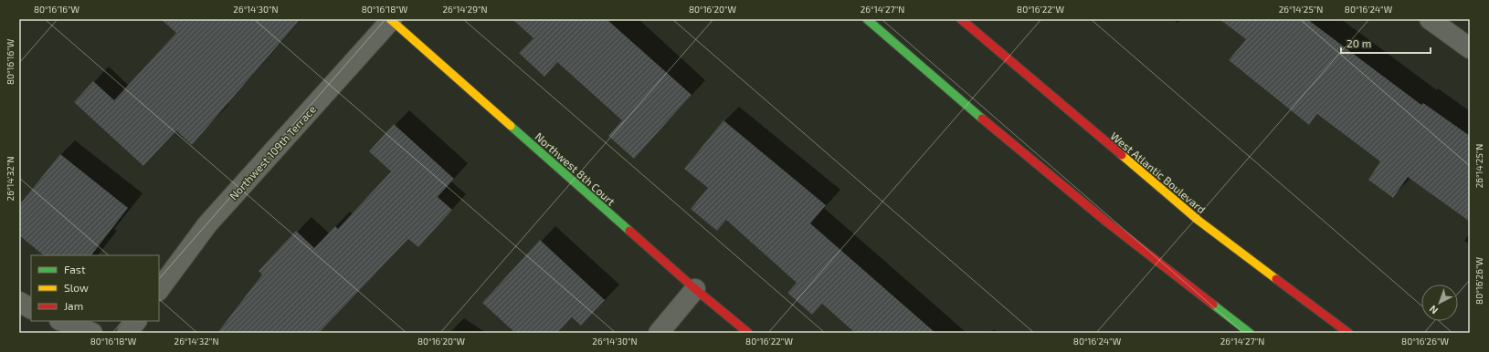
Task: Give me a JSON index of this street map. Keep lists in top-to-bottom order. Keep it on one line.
{"streets":{"main road":["Northwest 8th Court","West Atlantic Boulevard"],"street":["Northwest 109th Terrace"]},"crossings":[["Northwest 109th Terrace","Northwest 8th Court"]],"legend":["Fast","Slow","Jam"],"scale_bar":"20 m","north":"bottom left","coordinates":["80°16'16\"W","26°14'30\"N","80°16'18\"W","26°14'29\"N","80°16'20\"W","26°14'27\"N","80°16'22\"W","26°14'25\"N","80°16'24\"W","26°14'32\"N","80°16'26\"W"]}
